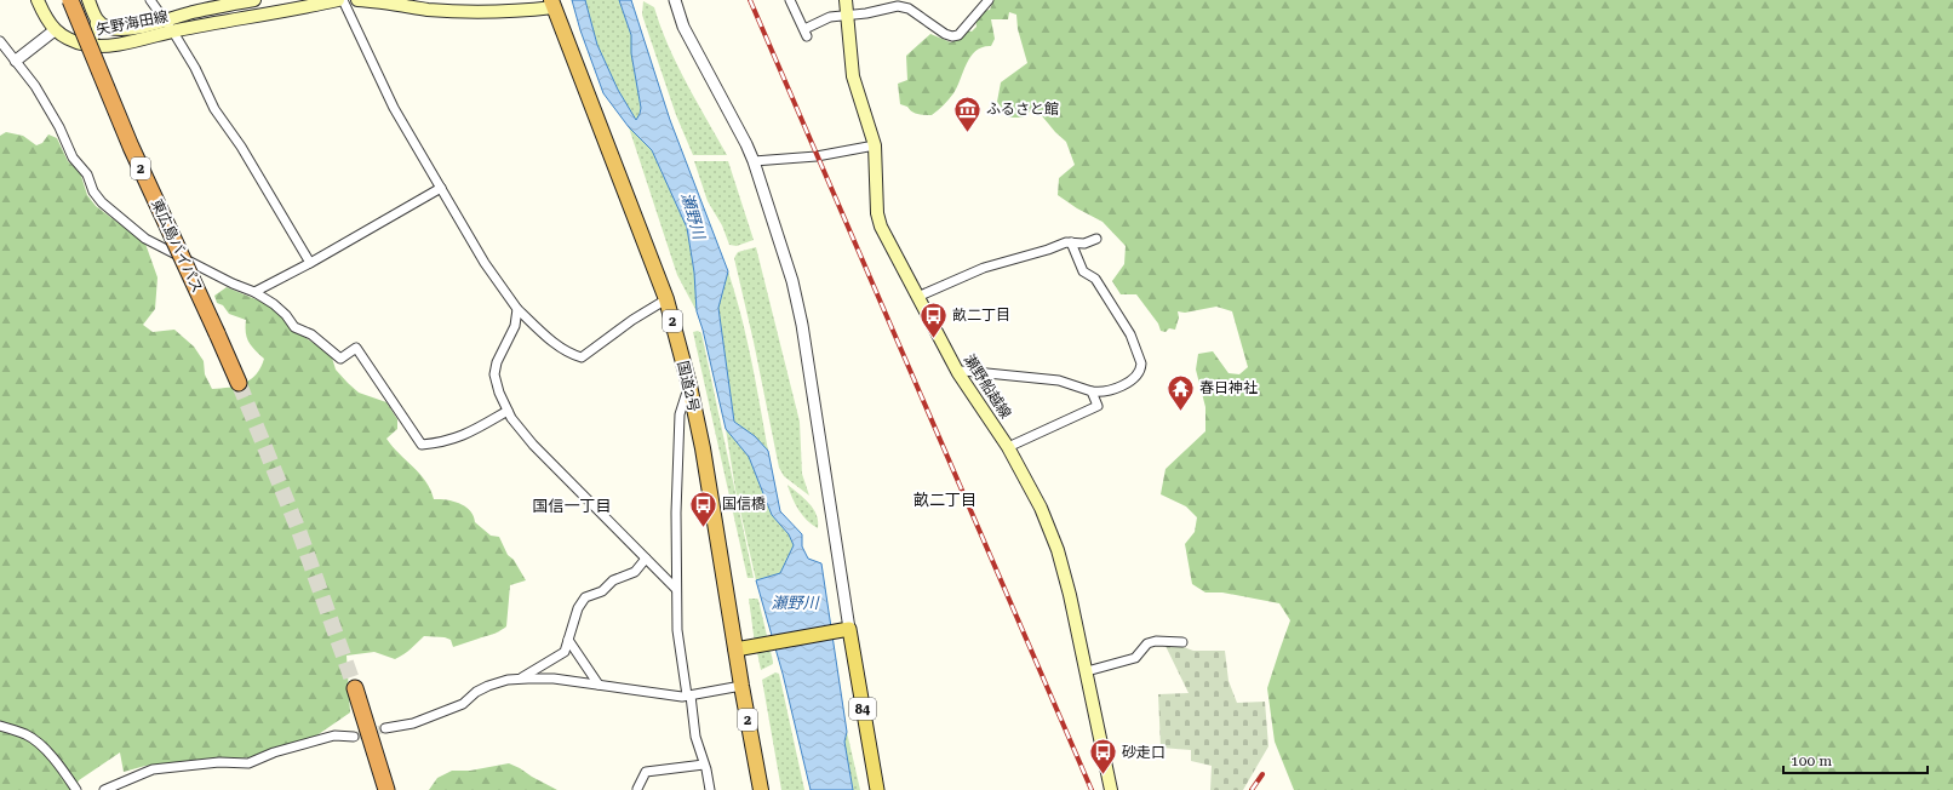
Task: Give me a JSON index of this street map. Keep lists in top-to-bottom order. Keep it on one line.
{"streets":{"highway":["2","東広島バイパス","国道2号"],"main road":["矢野海田線","瀬野船越線","84"]},"districts":["畝二丁目","国信一丁目"],"water":["瀬野川"],"places":{"museum":["ふるさと館"],"bus stop":["畝二丁目","国信橋","砂走口"],"temple":["春日神社"]},"scale_bar":"100 m"}
